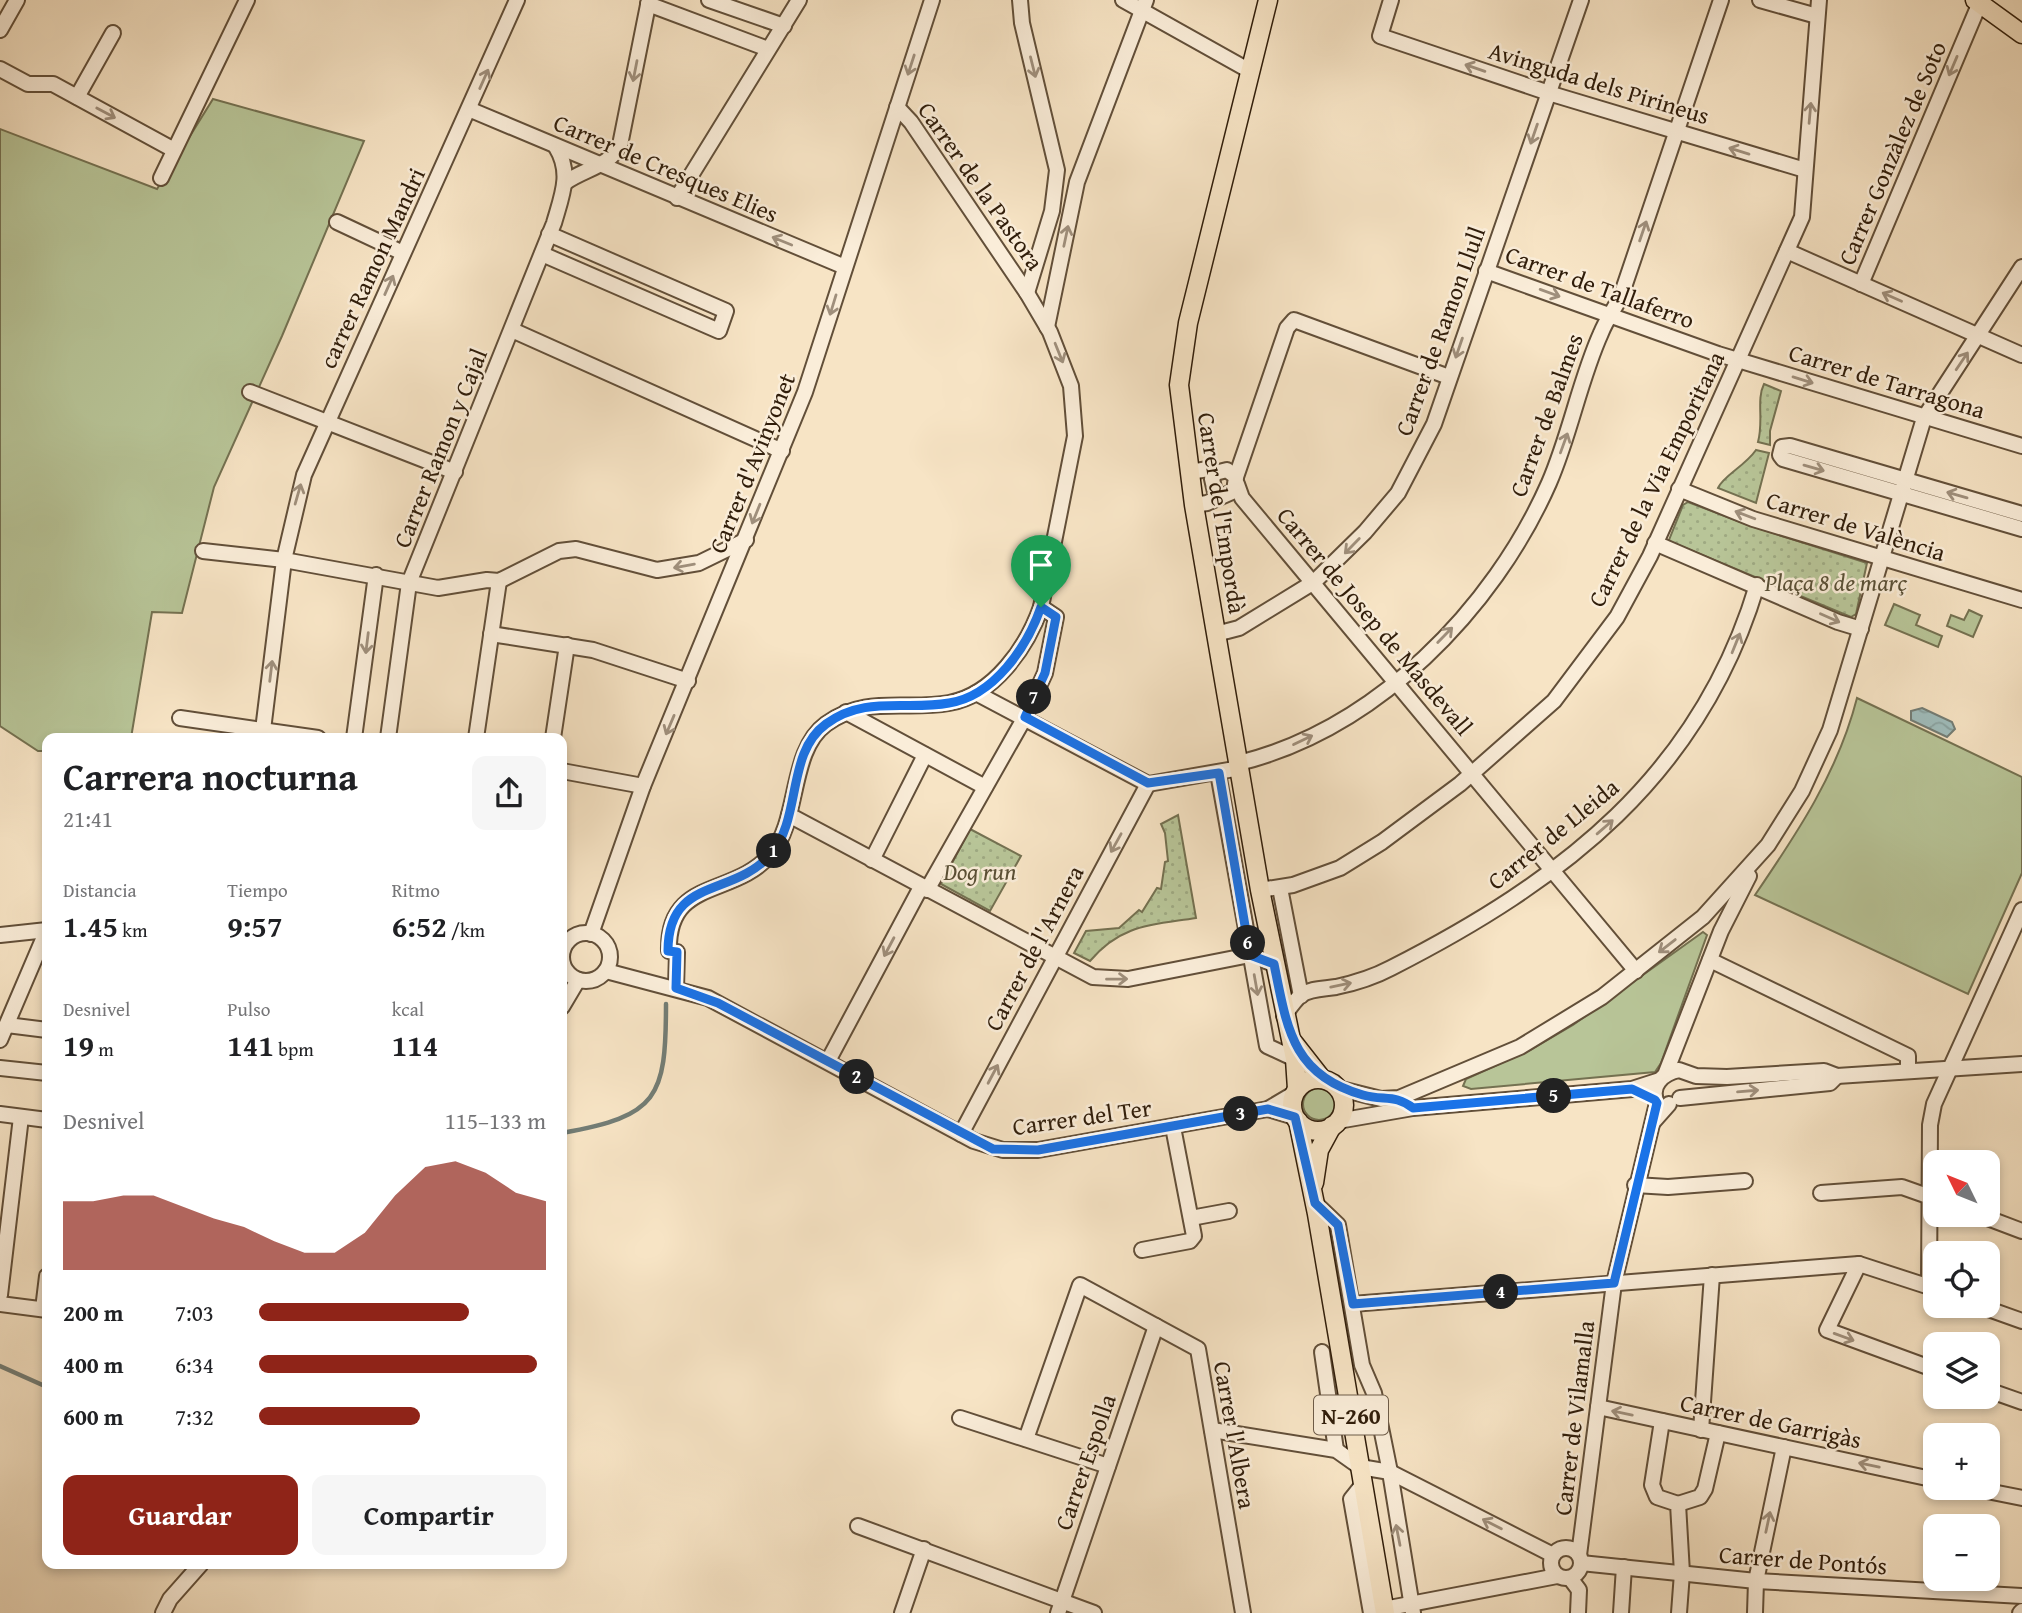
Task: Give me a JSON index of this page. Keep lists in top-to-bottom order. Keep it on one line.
{"streets":{"main road":["Carrer de l'Empordà","N-260"],"street":["Avinguda dels Pirineus","Carrer Gonzàlez de Soto","Carrer de Cresques Elies","Carrer de la Pastora","carrer Ramon Mandri","Carrer de Tallaferro","Carrer de Ramon Llull","Carrer de Tarragona","Carrer de Balmes","Carrer Ramon y Cajal","Carrer d'Avinyonet","Carrer de la Via Emporitana","Carrer de València","Carrer de Josep de Masdevall","Carrer de Lleida","Carrer de l'Arnera","Carrer del Ter","Carrer de Vilamalla","Carrer de Garrigàs","Carrer l'Albera","Carrer Espolla","Carrer de Pontós"]},"crossings":[["Avinguda dels Pirineus","Carrer de Ramon Llull"],["Avinguda dels Pirineus","Carrer de Balmes"],["Avinguda dels Pirineus","Carrer de la Via Emporitana"],["Carrer de Cresques Elies","carrer Ramon Mandri"],["Carrer de Cresques Elies","Carrer d'Avinyonet"],["Carrer de la Pastora","Carrer d'Avinyonet"],["Carrer de Tallaferro","Carrer de Ramon Llull"],["Carrer de Tallaferro","Carrer de Tarragona"],["Carrer de Tallaferro","Carrer de Balmes"],["Carrer de Tallaferro","Carrer de la Via Emporitana"],["Carrer de Ramon Llull","Carrer de l'Empordà"],["Carrer de Ramon Llull","Carrer de Josep de Masdevall"],["Carrer de Tarragona","Carrer de la Via Emporitana"],["Carrer de Balmes","Carrer de l'Empordà"],["Carrer de Balmes","Carrer de Josep de Masdevall"],["Carrer de Balmes","Carrer de l'Arnera"],["Carrer de la Via Emporitana","Carrer de l'Empordà"],["Carrer de la Via Emporitana","Carrer de València"],["Carrer de la Via Emporitana","Carrer de Josep de Masdevall"],["Carrer de l'Empordà","N-260"],["Carrer de Josep de Masdevall","Carrer de Lleida"],["Carrer de l'Arnera","Carrer del Ter"],["Carrer de Vilamalla","Carrer de Garrigàs"],["Carrer de Vilamalla","Carrer de Pontós"],["Carrer l'Albera","Carrer Espolla"]],"one_way":["Avinguda dels Pirineus","Carrer Gonzàlez de Soto","Carrer de Cresques Elies","Carrer de la Pastora","carrer Ramon Mandri","Carrer de Tallaferro","Carrer de Ramon Llull","Carrer de Balmes","Carrer d'Avinyonet","Carrer de Garrigàs"],"parks":["Plaça 8 de març","Dog run"],"north":"top left","page":{"pins":["7","1","6","2","5","3","4"],"heading":["Carrera nocturna","21:41"],"stats":[["Distancia","1.45 km"],["Tiempo","9:57"],["Ritmo","6:52 /km"],["Desnivel","19 m"],["Pulso","141 bpm"],["kcal","114"]],"chart":["Desnivel","115–133 m"],"map_buttons":["+","−"],"list":[{"name":"200 m","note":"7:03"},{"name":"400 m","note":"6:34"},{"name":"600 m","note":"7:32"}],"buttons":["Guardar","Compartir"]}}
